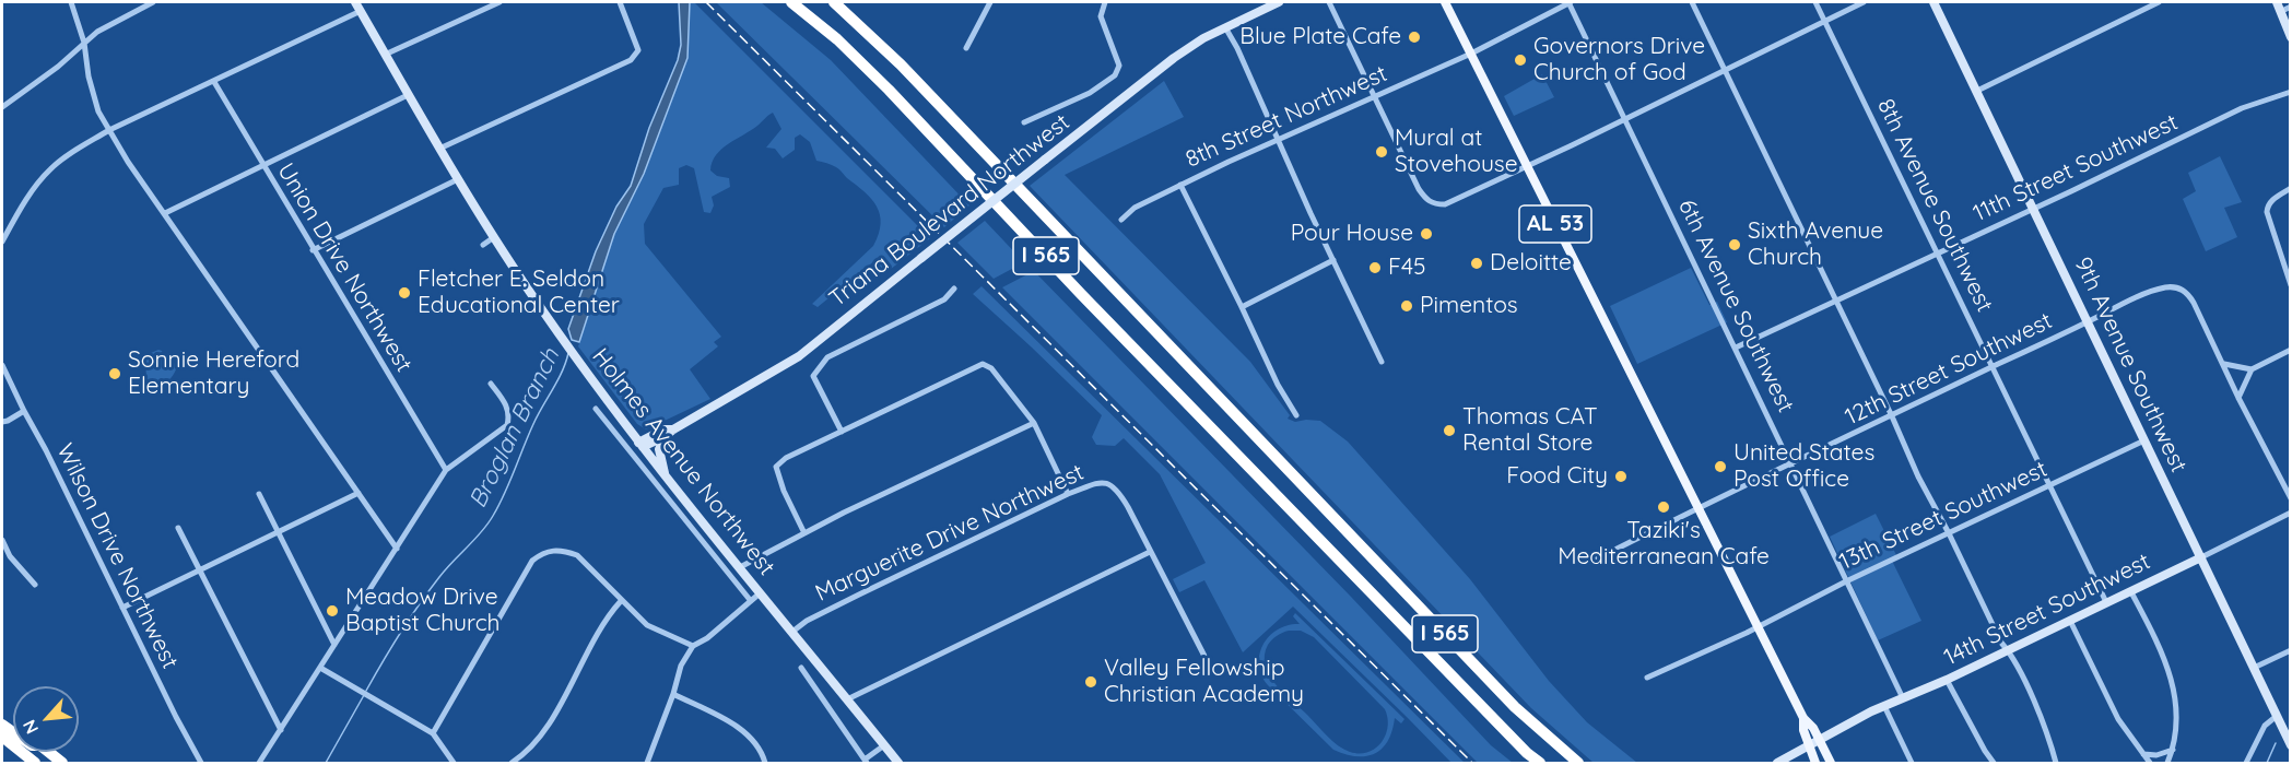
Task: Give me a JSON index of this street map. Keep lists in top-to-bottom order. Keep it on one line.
{"streets":{"highway":["I 565"],"main road":["AL 53"],"street":["8th Street Northwest","11th Street Southwest","8th Avenue Southwest","Triana Boulevard Northwest","Union Drive Northwest","6th Avenue Southwest","9th Avenue Southwest","12th Street Southwest","Holmes Avenue Northwest","13th Street Southwest","Marguerite Drive Northwest","Wilson Drive Northwest","14th Street Southwest"]},"crossings":[["8th Street Northwest","AL 53"],["8th Street Northwest","6th Avenue Southwest"],["11th Street Southwest","8th Avenue Southwest"],["11th Street Southwest","6th Avenue Southwest"],["11th Street Southwest","9th Avenue Southwest"],["8th Avenue Southwest","12th Street Southwest"],["8th Avenue Southwest","13th Street Southwest"],["8th Avenue Southwest","14th Street Southwest"],["Triana Boulevard Northwest","Holmes Avenue Northwest"],["AL 53","12th Street Southwest"],["AL 53","13th Street Southwest"],["AL 53","14th Street Southwest"],["6th Avenue Southwest","12th Street Southwest"],["6th Avenue Southwest","13th Street Southwest"],["6th Avenue Southwest","14th Street Southwest"],["9th Avenue Southwest","12th Street Southwest"],["9th Avenue Southwest","13th Street Southwest"],["9th Avenue Southwest","14th Street Southwest"],["Holmes Avenue Northwest","Marguerite Drive Northwest"]],"water":["Broglan Branch"],"places":["Blue Plate Cafe","Governors Drive Church of God","Mural at Stovehouse","Pour House","Sixth Avenue Church","Deloitte","F45","Fletcher E. Seldon Educational Center","Pimentos","Sonnie Hereford Elementary","Thomas CAT Rental Store","United States Post Office","Food City","Taziki's Mediterranean Cafe","Meadow Drive Baptist Church","Valley Fellowship Christian Academy"],"north":"bottom left"}
